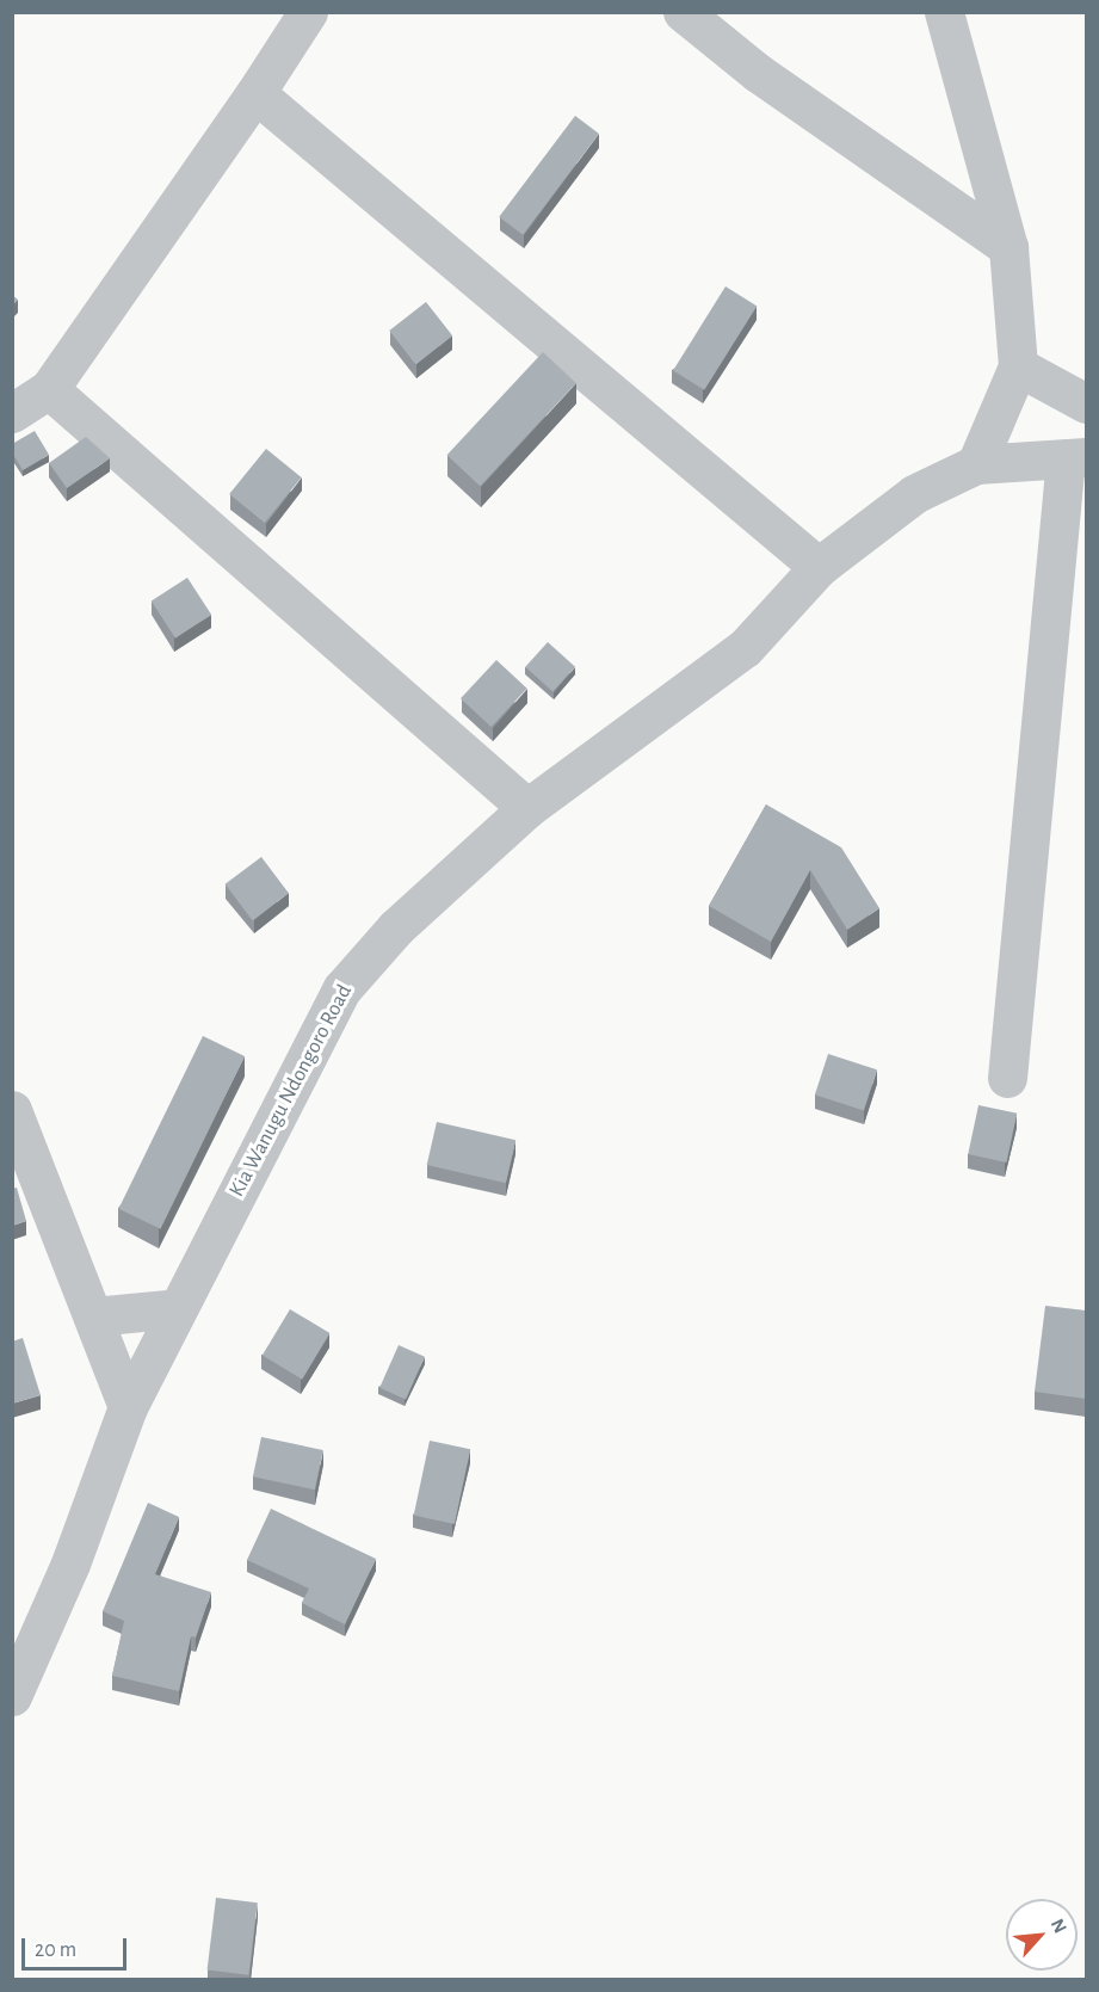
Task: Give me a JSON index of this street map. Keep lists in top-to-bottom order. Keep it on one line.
{"streets":{"street":["Kia Wanugu Ndongoro Road"]},"scale_bar":"20 m","north":"top right"}
